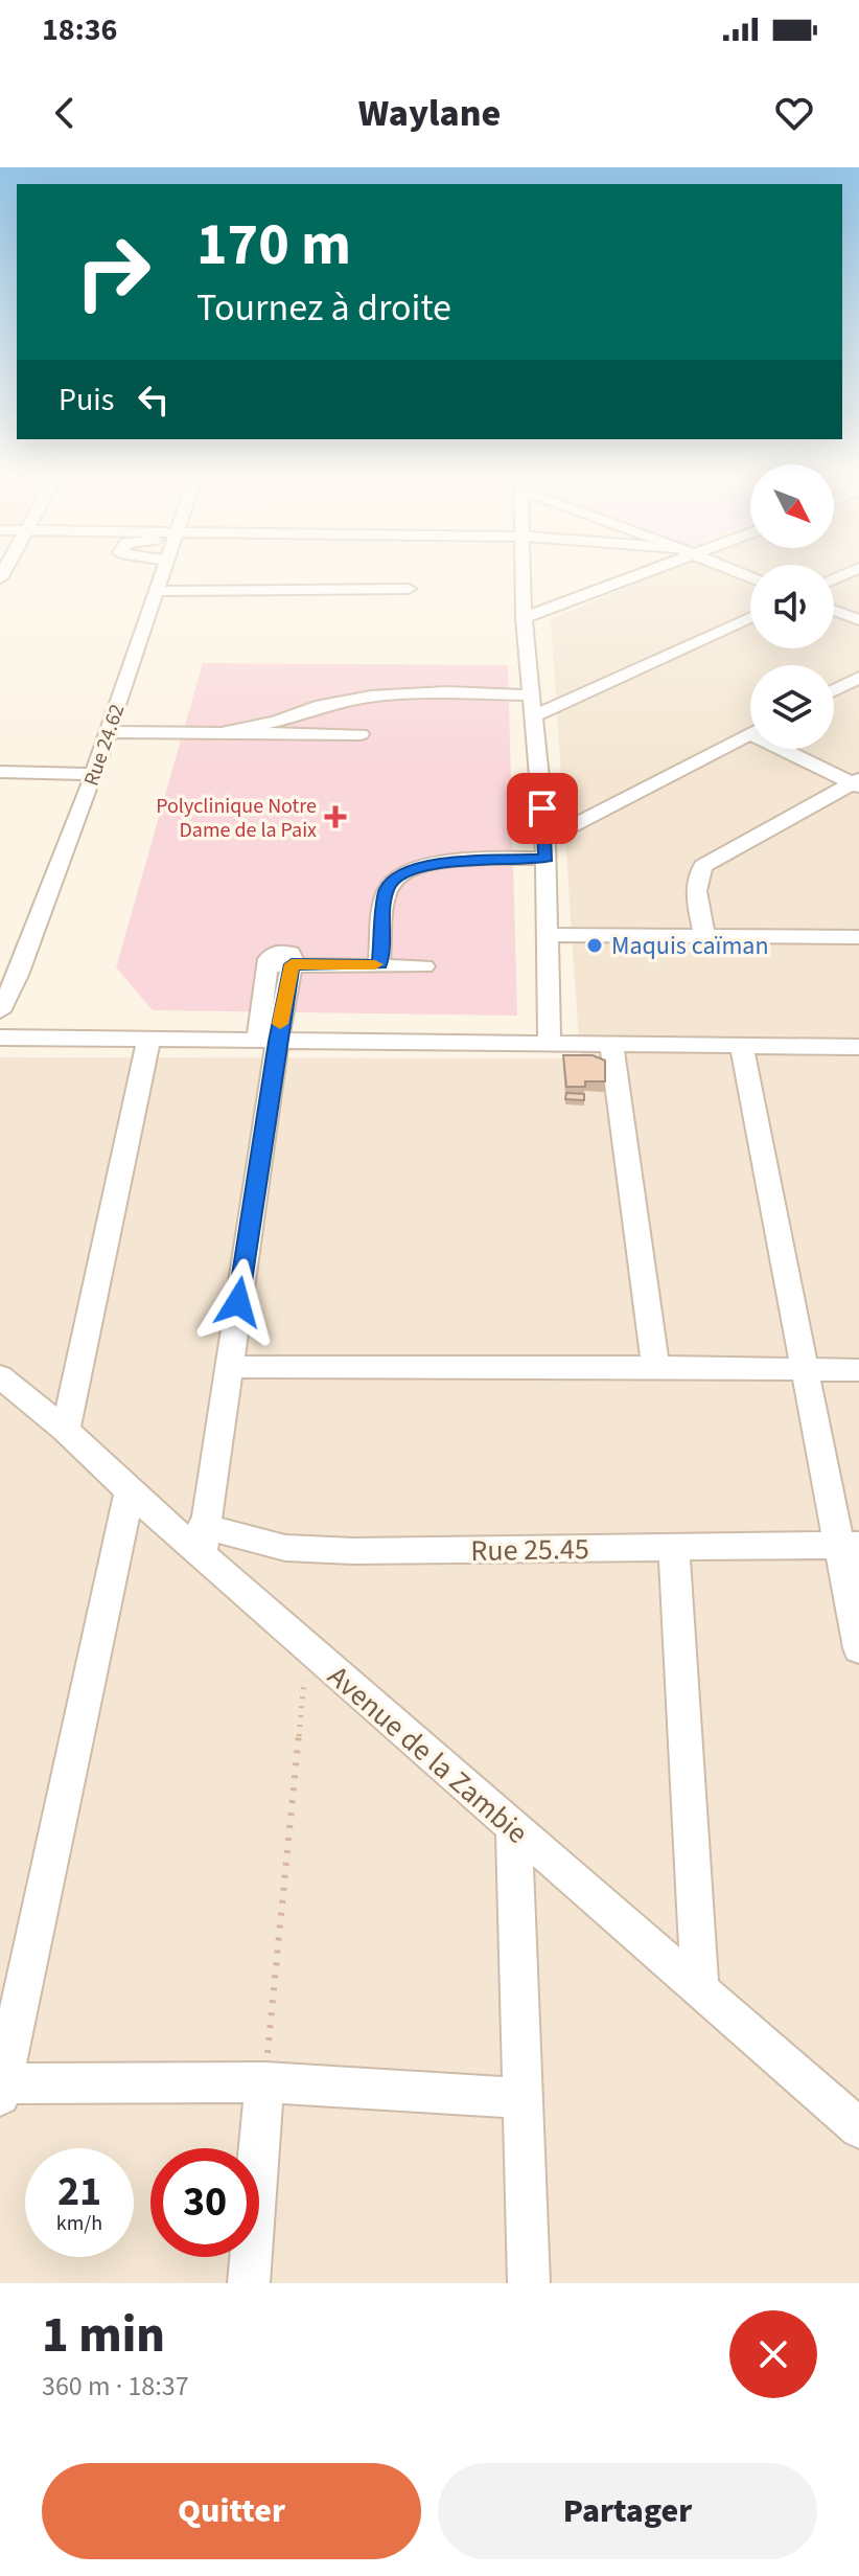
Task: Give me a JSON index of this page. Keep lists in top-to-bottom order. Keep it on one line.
{"streets":{"street":["Rue 24.62","Rue 25.45","Avenue de la Zambie"]},"crossings":[["Rue 25.45","Avenue de la Zambie"]],"places":{"health":["Polyclinique Notre Dame de la Paix"],"other":["Maquis caïman"]},"north":"bottom right","page":{"status":"18:36","header":"Waylane","turn":["170 m","Tournez à droite"],"then":"Puis","speed":"21 km/h","limit":"30","heading":["1 min","360 m · 18:37"],"buttons":["Quitter","Partager"]}}
